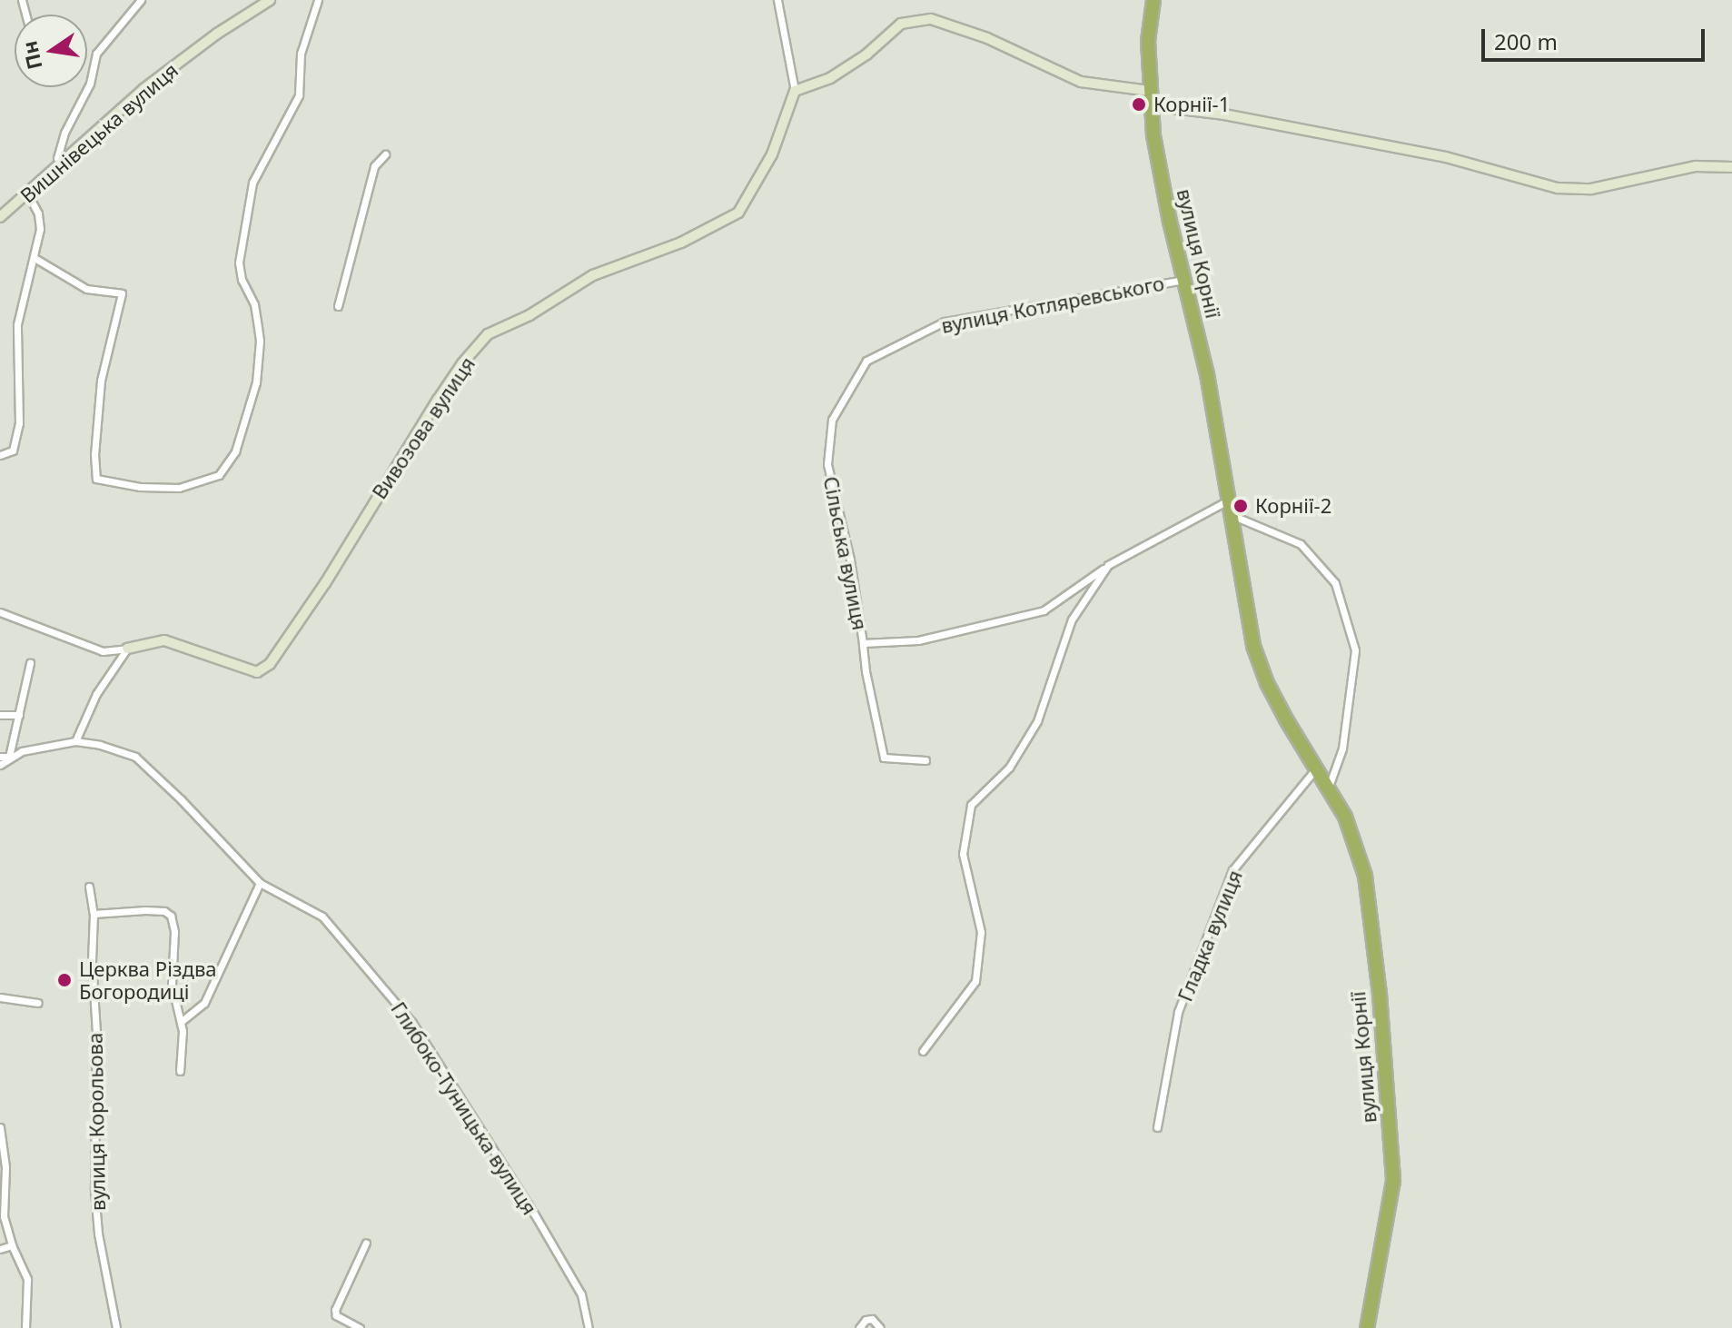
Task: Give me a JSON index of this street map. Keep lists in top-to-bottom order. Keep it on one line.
{"streets":{"highway":["вулиця Корнії"],"street":["Вишнівецька вулиця","вулиця Котляревського","Вивозова вулиця","Сільська вулиця","Гладка вулиця","Глибоко-Туницька вулиця","вулиця Корольова"]},"crossings":[["вулиця Корнії","вулиця Котляревського"],["вулиця Корнії","Сільська вулиця"],["вулиця Корнії","Гладка вулиця"],["вулиця Котляревського","Сільська вулиця"]],"places":["Корнії-1","Корнії-2","Церква Різдва Богородиці"],"scale_bar":"200 m","north":"left"}
